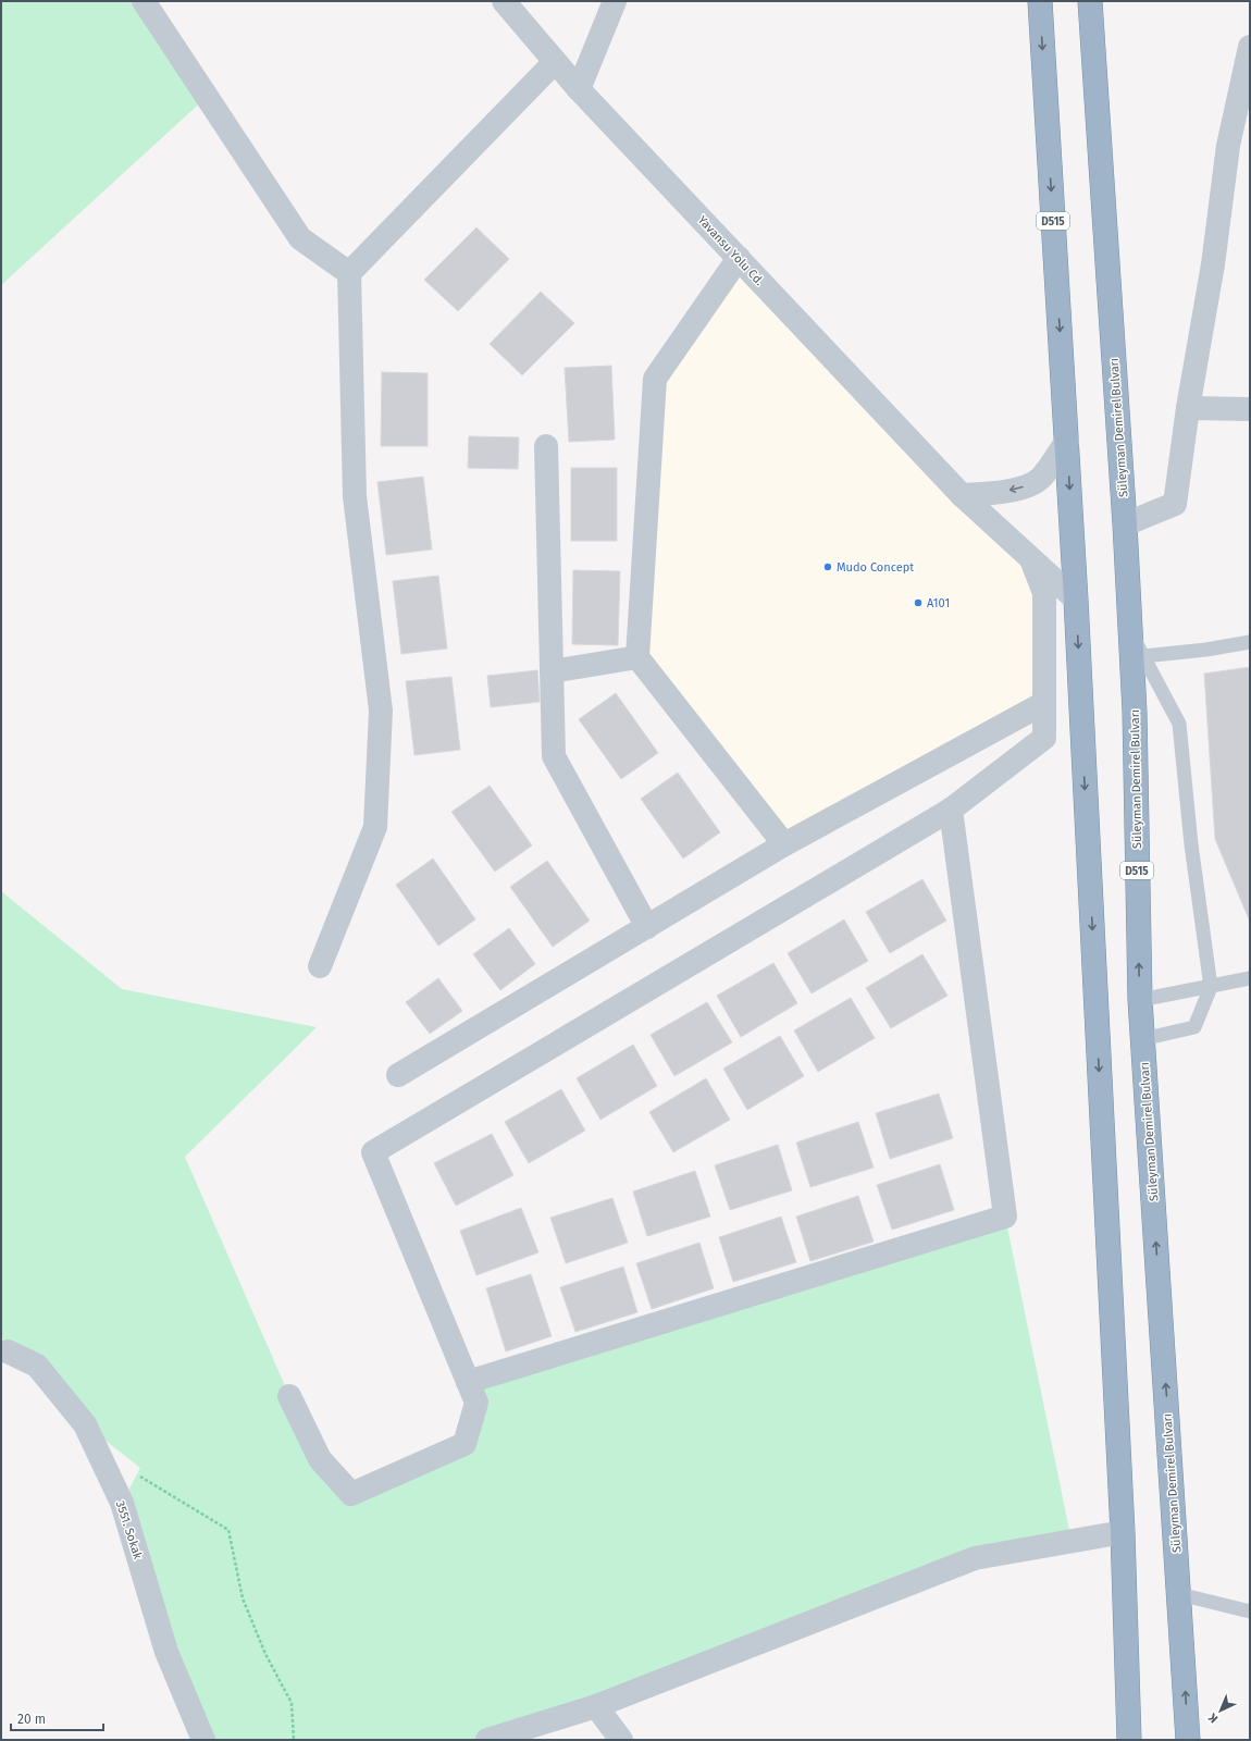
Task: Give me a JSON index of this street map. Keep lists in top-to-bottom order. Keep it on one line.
{"streets":{"highway":["D515","Süleyman Demirel Bulvarı"],"street":["Yavansu Yolu Cd.","3551. Sokak"]},"crossings":[["D515","Yavansu Yolu Cd."]],"places":["Mudo Concept","A101"],"scale_bar":"20 m","north":"bottom left"}
